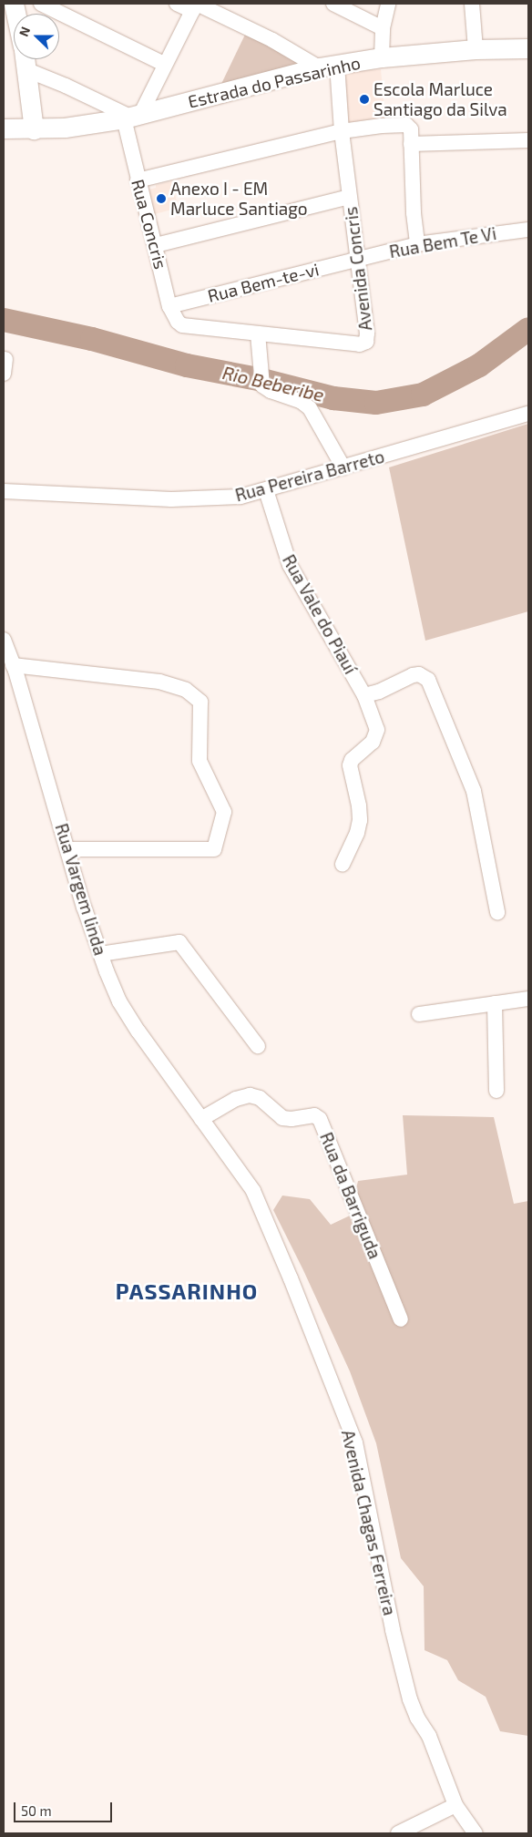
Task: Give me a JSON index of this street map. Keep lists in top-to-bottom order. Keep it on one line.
{"streets":{"street":["Estrada do Passarinho","Rua Concris","Rua Bem Te Vi","Avenida Concris","Rua Bem-te-vi","Rua Pereira Barreto","Rua Vale do Piauí","Rua Vargem linda","Rua da Barriguda","Avenida Chagas Ferreira"]},"crossings":[["Estrada do Passarinho","Rua Concris"],["Estrada do Passarinho","Avenida Concris"],["Rua Concris","Avenida Concris"],["Rua Concris","Rua Bem-te-vi"],["Rua Bem Te Vi","Avenida Concris"],["Rua Bem Te Vi","Rua Bem-te-vi"],["Avenida Concris","Rua Bem-te-vi"],["Rua Pereira Barreto","Rua Vale do Piauí"],["Rua Vargem linda","Rua da Barriguda"],["Rua Vargem linda","Avenida Chagas Ferreira"],["Rua da Barriguda","Avenida Chagas Ferreira"]],"districts":["PASSARINHO"],"water":["Rio Beberibe"],"places":["Escola Marluce Santiago da Silva","Anexo I - EM Marluce Santiago"],"scale_bar":"50 m","north":"left"}
